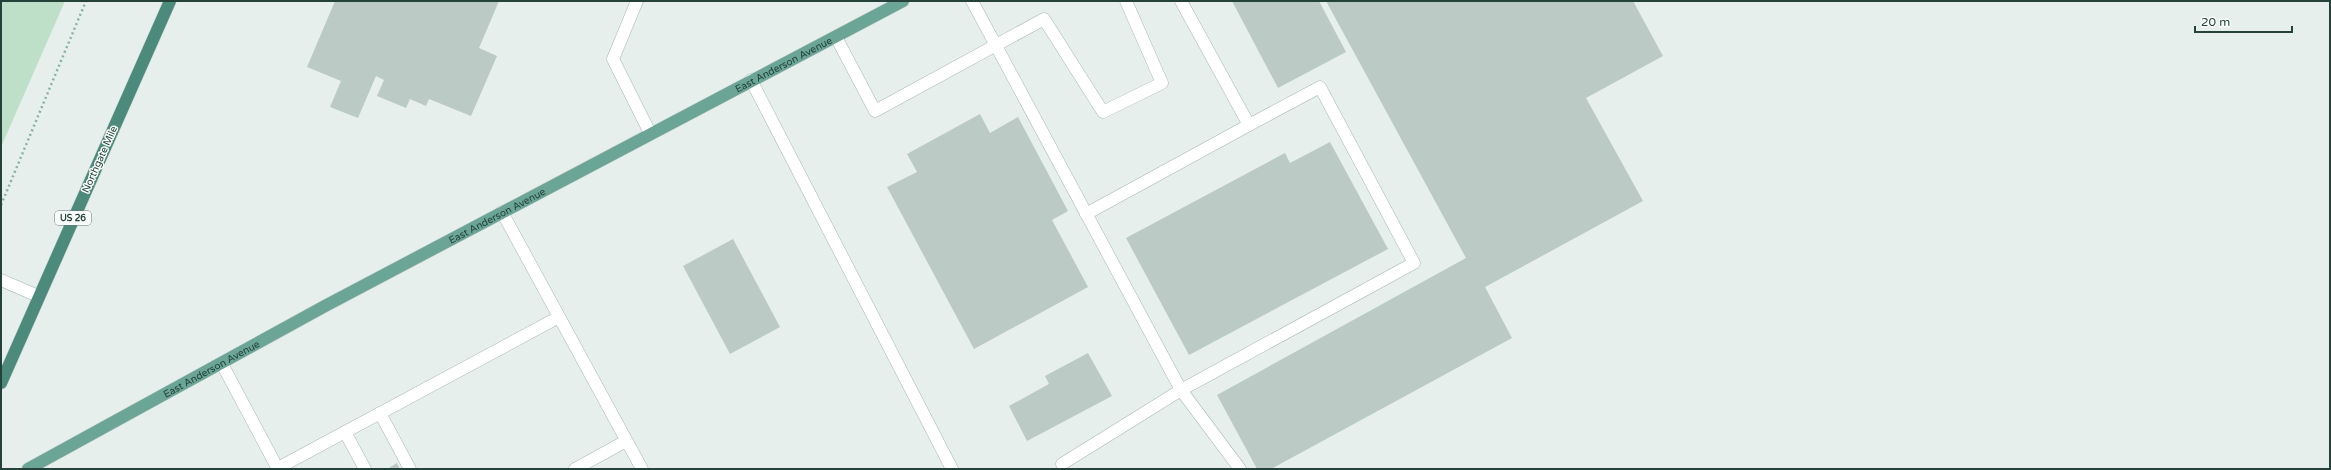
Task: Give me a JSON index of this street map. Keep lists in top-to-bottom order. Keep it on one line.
{"streets":{"highway":["Northgate Mile","US 26"],"main road":["East Anderson Avenue"]},"scale_bar":"20 m"}
